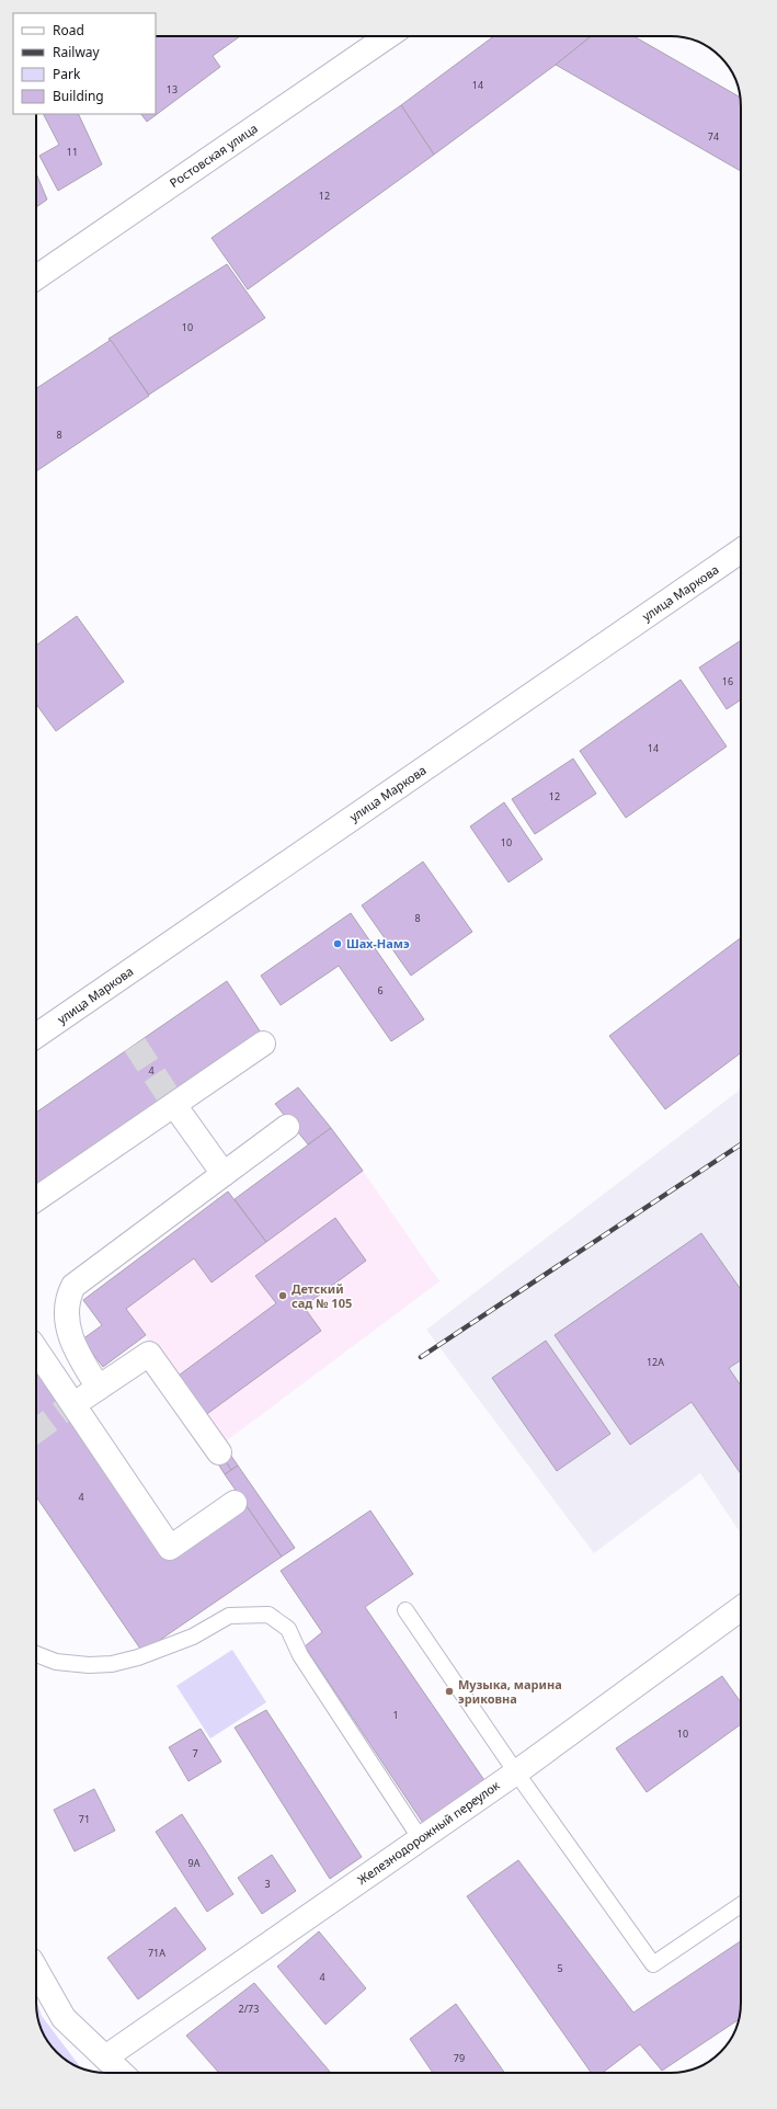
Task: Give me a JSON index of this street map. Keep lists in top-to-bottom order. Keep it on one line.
{"streets":{"street":["Ростовская улица","улица Маркова","Железнодорожный переулок"]},"places":["Шах-Намэ","Детский сад № 105","Музыка, марина эриковна"],"house_numbers":["14","13","74","11","12","10","8","16","14","12","10","8","6","4","12А","4","1","10","7","71","9А","3","71А","5","4","2/73","79"],"legend":["Road","Railway","Park","Building"]}
